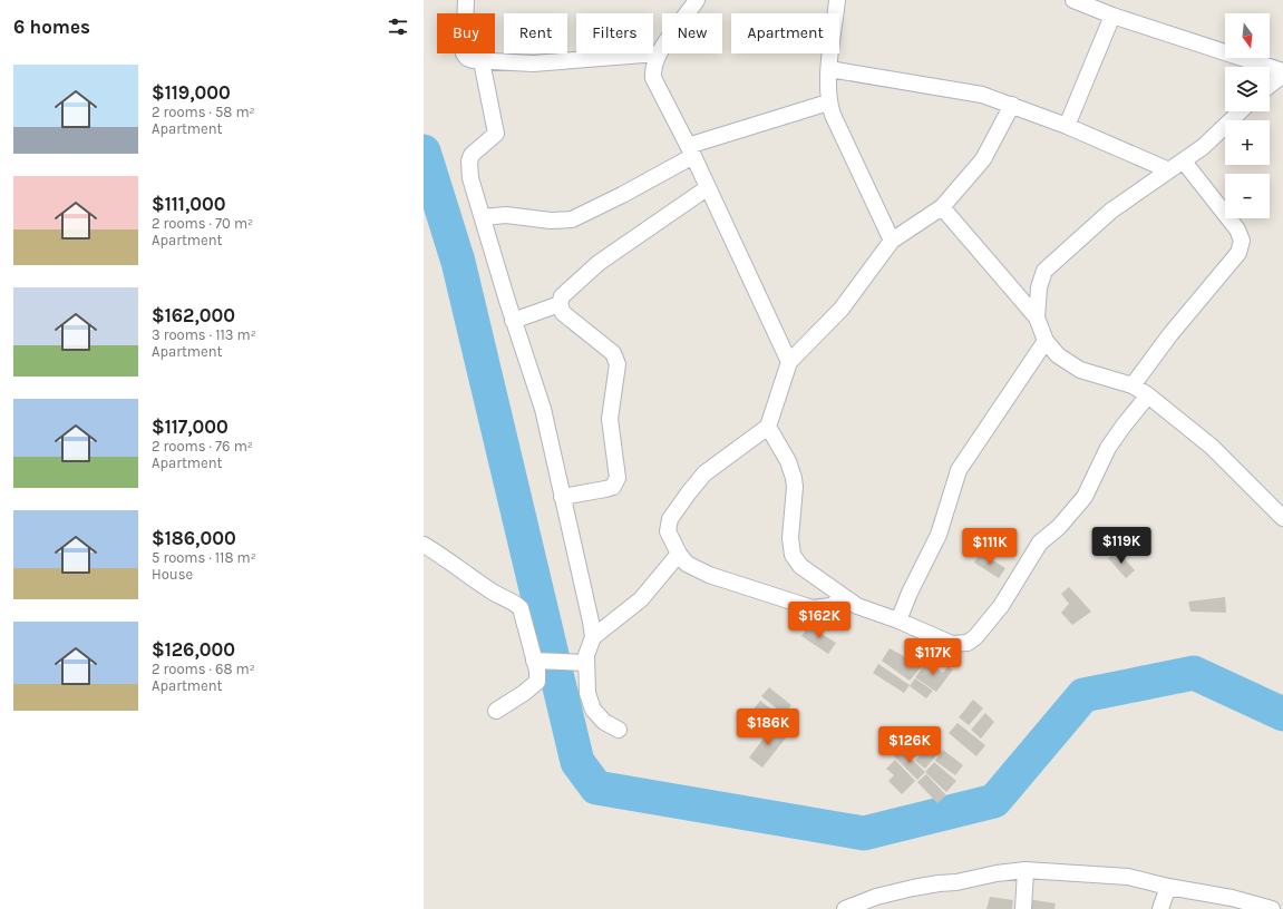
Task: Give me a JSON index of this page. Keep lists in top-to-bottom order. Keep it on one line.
{"north":"bottom","page":{"heading":"6 homes","map_buttons":["+","−"],"chip":["Buy","Rent","Filters","New","Apartment"],"list":[{"name":"$119,000","note":"2 rooms · 58 m² · Apartment"},{"name":"$111,000","note":"2 rooms · 70 m² · Apartment"},{"name":"$162,000","note":"3 rooms · 113 m² · Apartment"},{"name":"$117,000","note":"2 rooms · 76 m² · Apartment"},{"name":"$186,000","note":"5 rooms · 118 m² · House"},{"name":"$126,000","note":"2 rooms · 68 m² · Apartment"}],"price":["$119K","$111K","$162K","$117K","$186K","$126K"]}}
